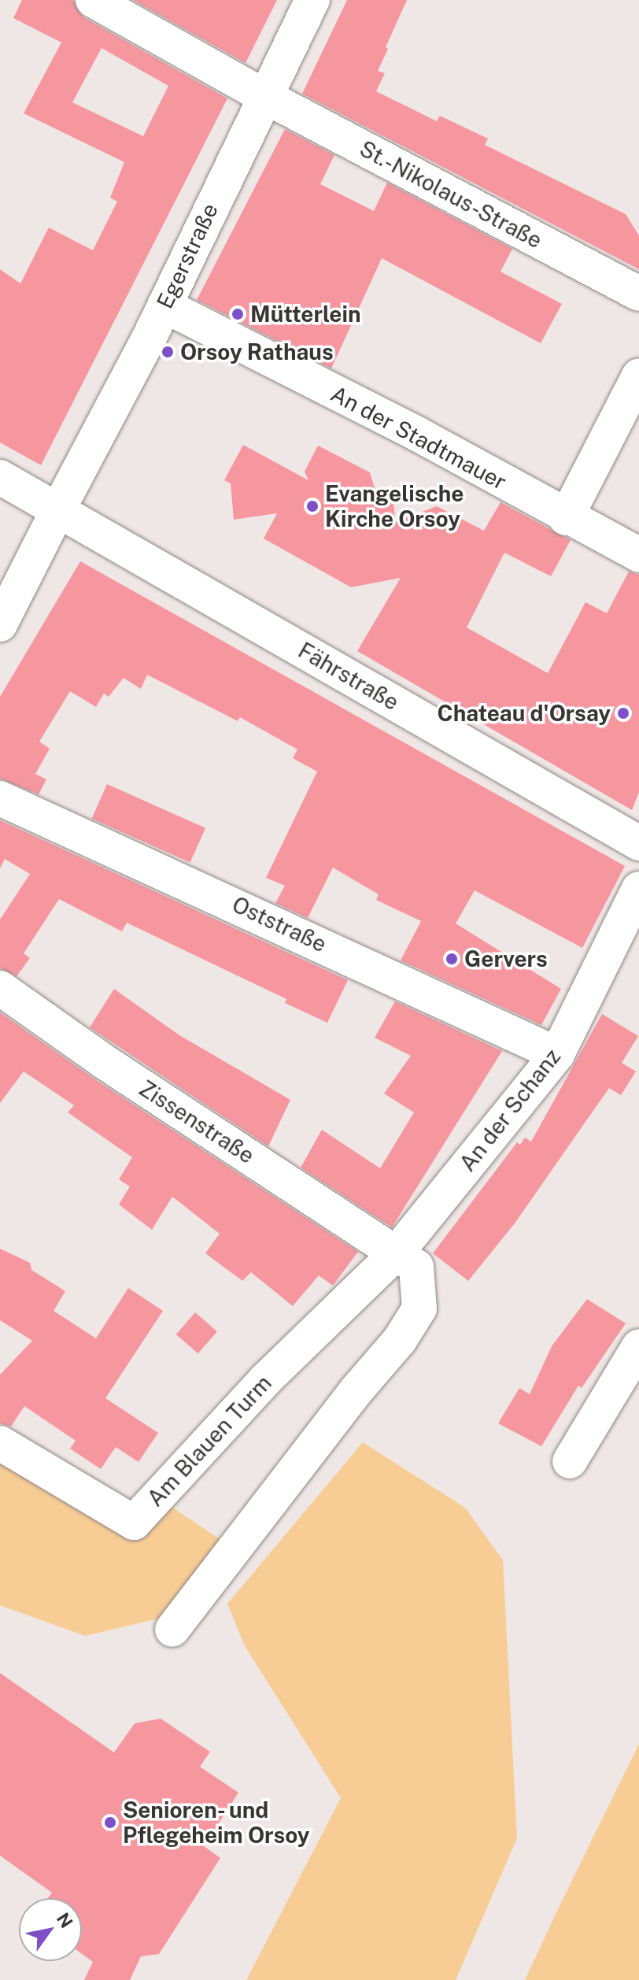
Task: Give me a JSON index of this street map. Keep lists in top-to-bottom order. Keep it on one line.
{"streets":{"street":["St.-Nikolaus-Straße","Egerstraße","An der Stadtmauer","Fährstraße","Oststraße","An der Schanz","Zissenstraße","Am Blauen Turm"]},"crossings":[["St.-Nikolaus-Straße","Egerstraße"],["Egerstraße","An der Stadtmauer"],["Egerstraße","Fährstraße"],["Oststraße","An der Schanz"],["An der Schanz","Zissenstraße"],["An der Schanz","Am Blauen Turm"],["Zissenstraße","Am Blauen Turm"]],"places":["Mütterlein","Orsoy Rathaus","Evangelische Kirche Orsoy","Chateau d'Orsay","Gervers","Senioren- und Pflegeheim Orsoy"],"north":"top right"}
